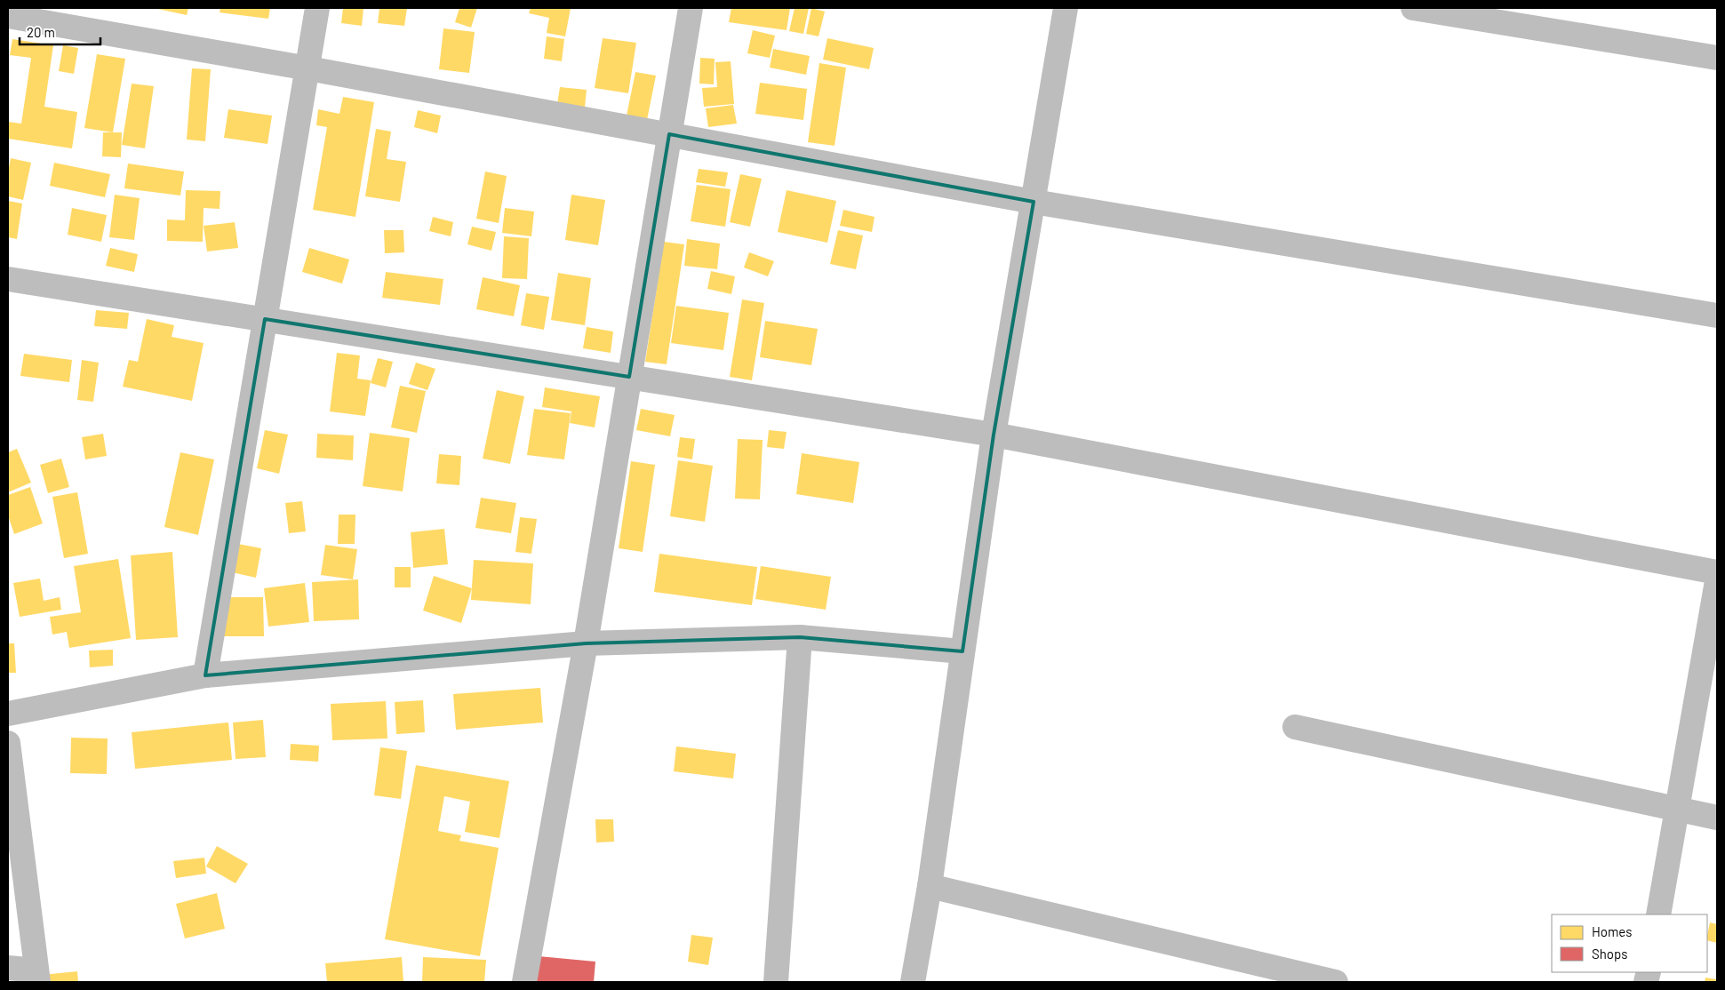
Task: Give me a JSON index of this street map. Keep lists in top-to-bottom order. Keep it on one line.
{"legend":["Homes","Shops"],"scale_bar":"20 m"}
